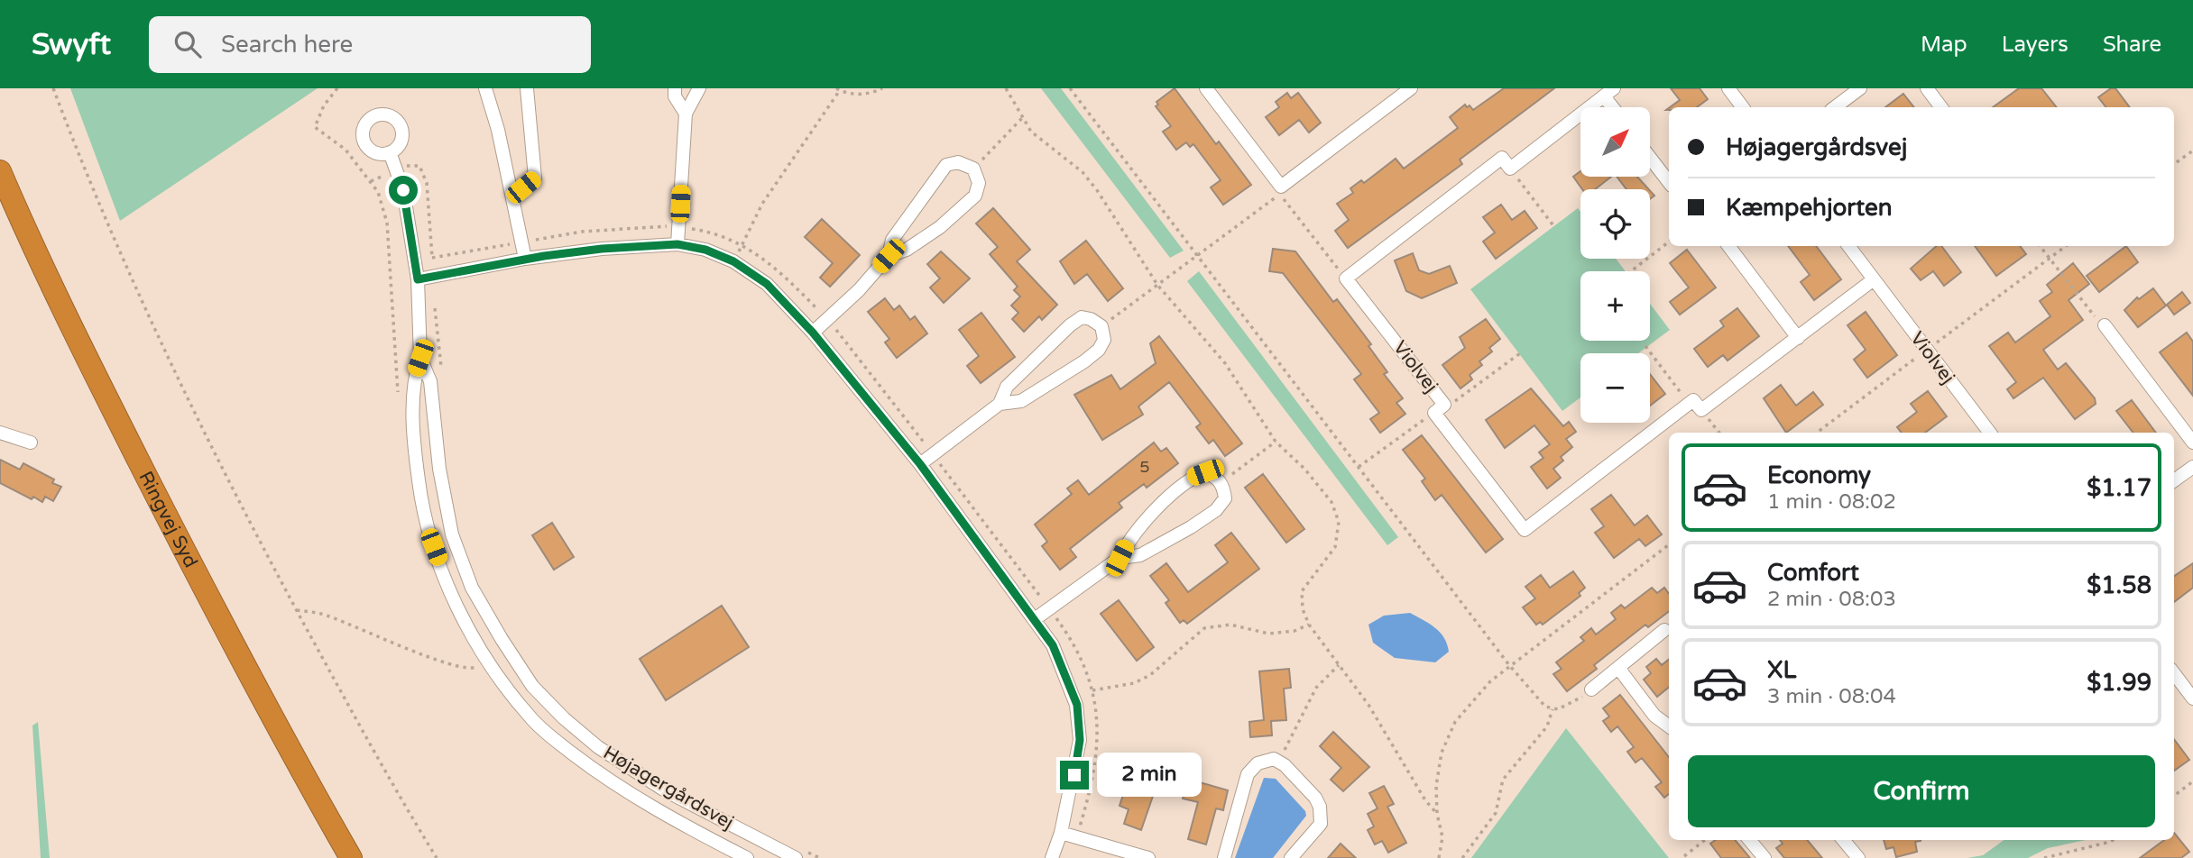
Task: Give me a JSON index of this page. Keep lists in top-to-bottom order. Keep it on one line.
{"streets":{"highway":["Ringvej Syd"],"street":["Violvej","Højagergårdsvej"]},"house_numbers":["5"],"north":"top right","page":{"header":"Swyft","search":"Search here","nav":["Map","Layers","Share"],"map_buttons":["+","−"],"banner":["Højagergårdsvej","Kæmpehjorten"],"list":[{"name":"Economy","note":"1 min · 08:02","value":"$1.17"},{"name":"Comfort","note":"2 min · 08:03","value":"$1.58"},{"name":"XL","note":"3 min · 08:04","value":"$1.99"}],"buttons":"Confirm","bubble":"2 min"}}
